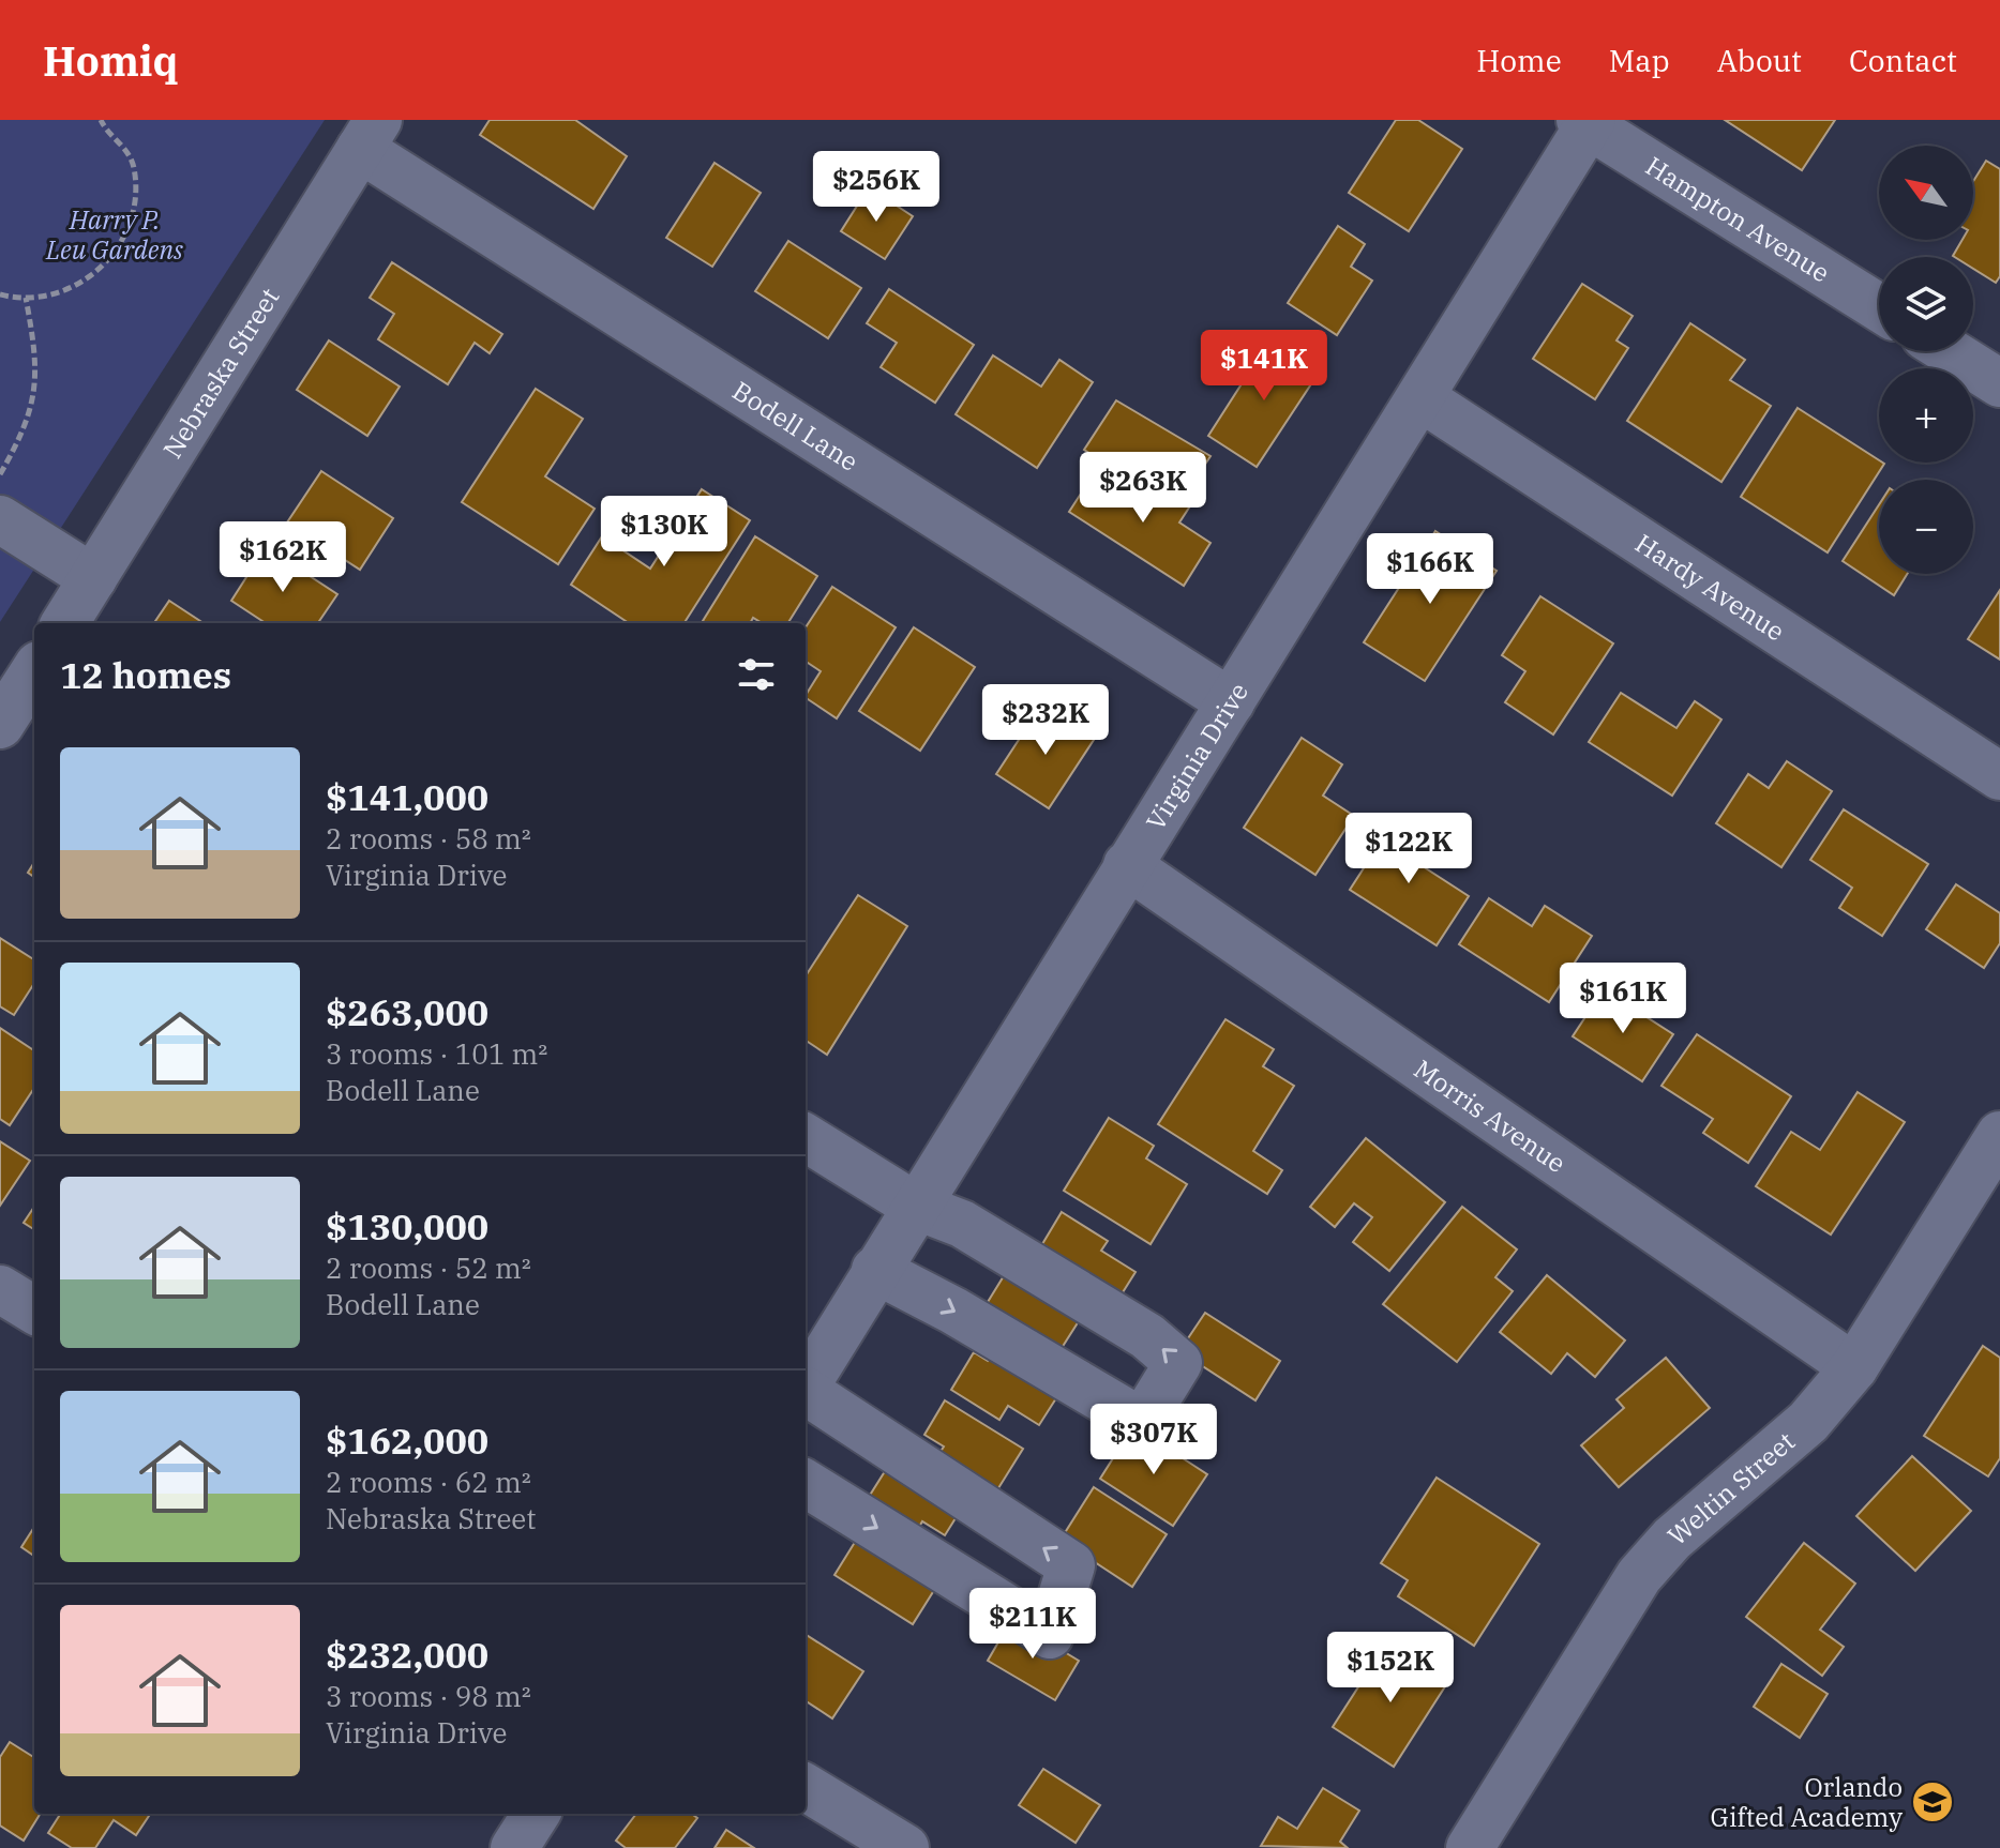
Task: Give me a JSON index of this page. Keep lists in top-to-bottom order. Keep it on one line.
{"streets":{"street":["Hampton Avenue","Nebraska Street","Bodell Lane","Hardy Avenue","Virginia Drive","Morris Avenue","Weltin Street"]},"crossings":[["Hampton Avenue","Virginia Drive"],["Nebraska Street","Bodell Lane"],["Bodell Lane","Virginia Drive"],["Hardy Avenue","Virginia Drive"],["Virginia Drive","Morris Avenue"],["Morris Avenue","Weltin Street"]],"parks":["Harry P. Leu Gardens"],"places":{"school or university":["Orlando Gifted Academy"]},"north":"top left","page":{"header":"Homiq","nav":["Home","Map","About","Contact"],"map_buttons":["+","−"],"price":["$256K","$141K","$263K","$130K","$162K","$166K","$232K","$122K","$161K","$307K","$211K","$152K"],"heading":"12 homes","list":[{"name":"$141,000","note":"2 rooms · 58 m² · Virginia Drive"},{"name":"$263,000","note":"3 rooms · 101 m² · Bodell Lane"},{"name":"$130,000","note":"2 rooms · 52 m² · Bodell Lane"},{"name":"$162,000","note":"2 rooms · 62 m² · Nebraska Street"},{"name":"$232,000","note":"3 rooms · 98 m² · Virginia Drive"}]}}
